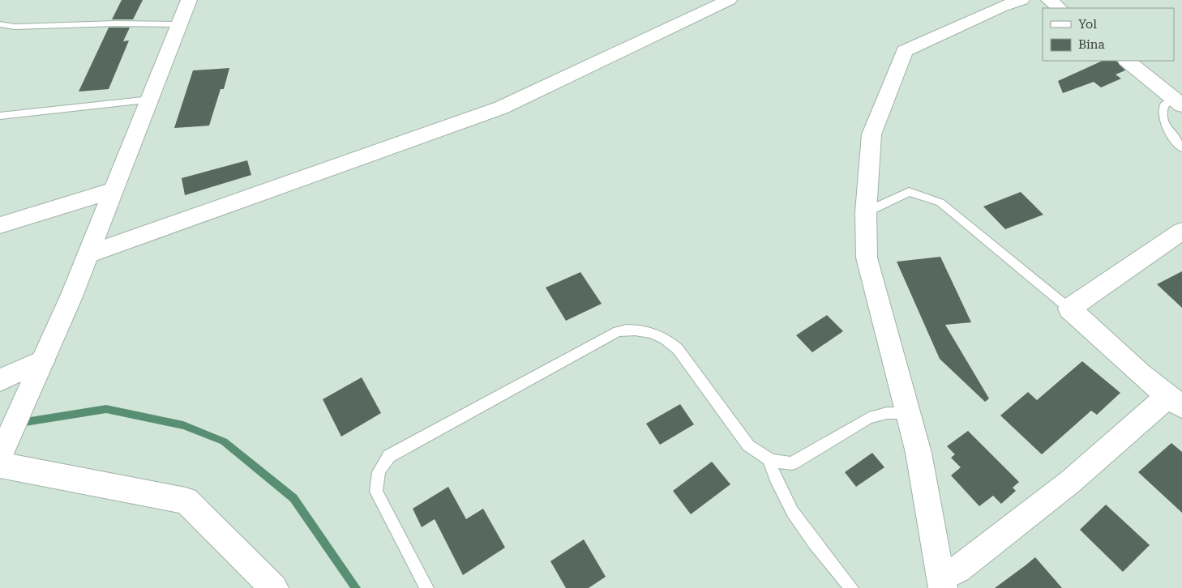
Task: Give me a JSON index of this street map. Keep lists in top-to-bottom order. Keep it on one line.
{"legend":["Yol","Bina"]}
